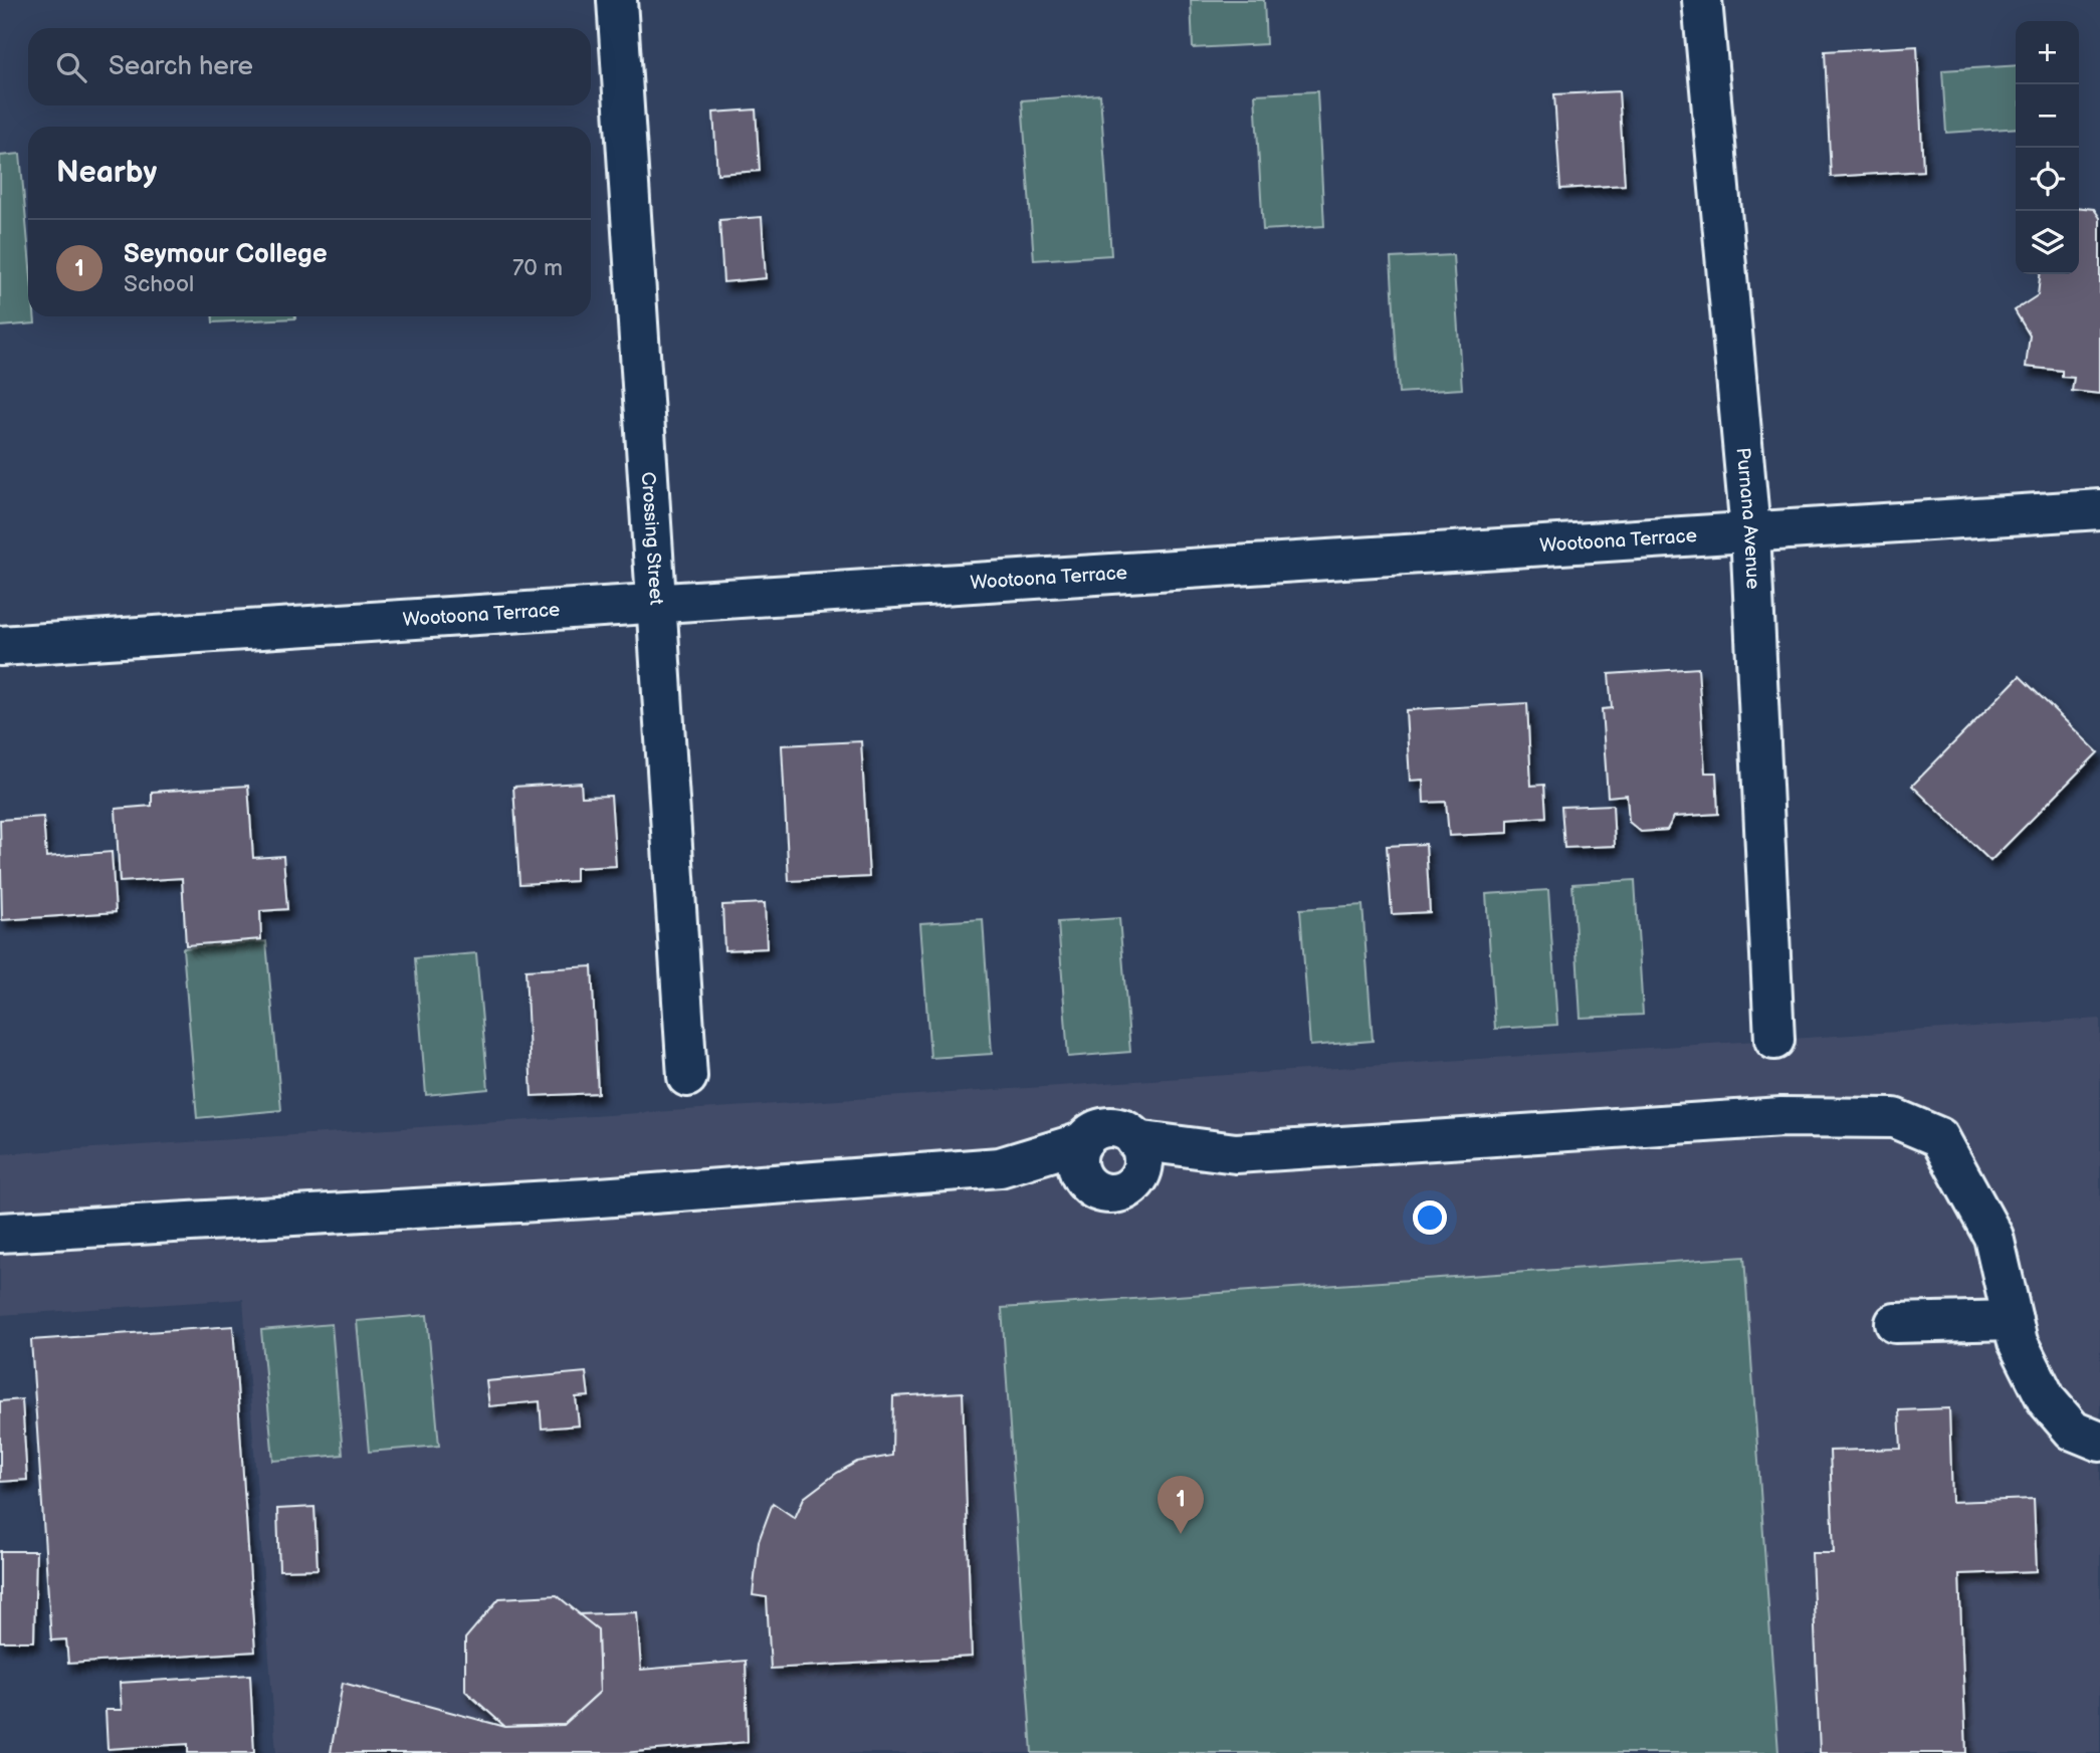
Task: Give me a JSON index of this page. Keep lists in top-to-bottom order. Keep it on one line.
{"streets":{"street":["Purnana Avenue","Crossing Street","Wootoona Terrace"]},"crossings":[["Purnana Avenue","Wootoona Terrace"],["Crossing Street","Wootoona Terrace"]],"page":{"map_buttons":["+","−"],"search":"Search here","heading":"Nearby","list":[{"mark":"1","name":"Seymour College","note":"School","value":"70 m"}],"pins":"1"}}
